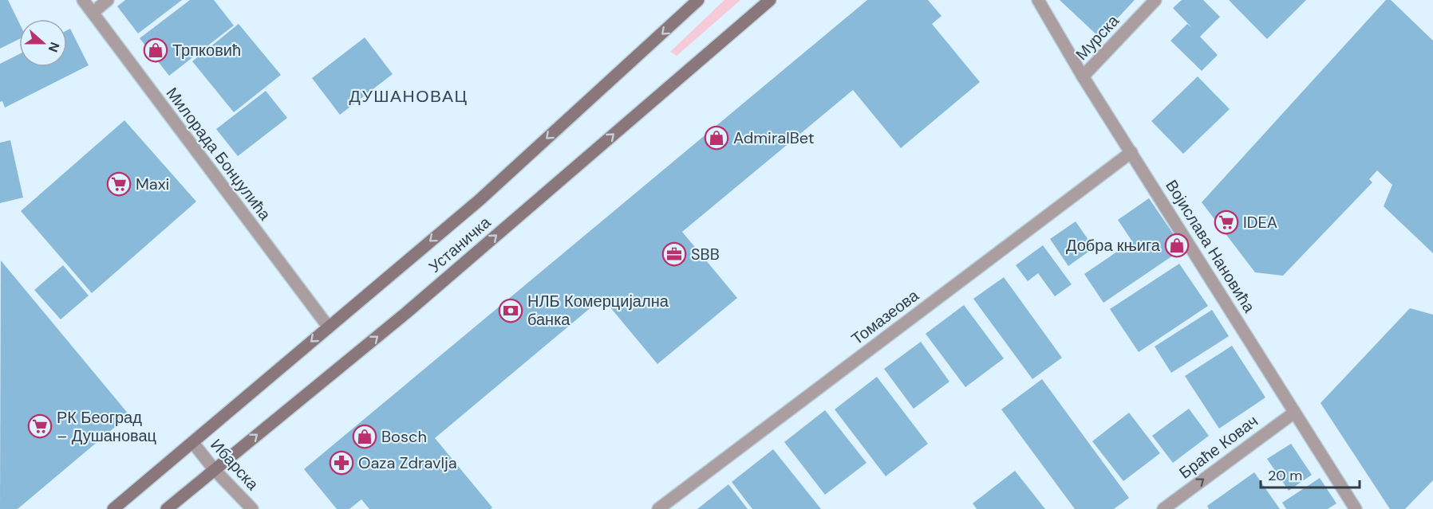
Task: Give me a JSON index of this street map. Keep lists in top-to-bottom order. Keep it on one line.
{"streets":{"main road":["Устаничка"],"street":["Мурска","Милорада Бонџулића","Војислава Нановића","Томазеова","Браће Ковач","Ибарска"]},"crossings":[["Мурска","Војислава Нановића"],["Милорада Бонџулића","Устаничка"],["Устаничка","Ибарска"],["Војислава Нановића","Томазеова"],["Војислава Нановића","Браће Ковач"]],"one_way":["Браће Ковач"],"districts":["ДУШАНОВАЦ"],"places":{"shop":["Трпковић","AdmiralBet","Добра књига","Bosch"],"supermarket":["Maxi","IDEA","РК Београд – Душановац"],"office":["SBB"],"bank":["НЛБ Комерцијална банка"],"pharmacy":["Oaza Zdravlja"]},"scale_bar":"20 m","north":"right"}
